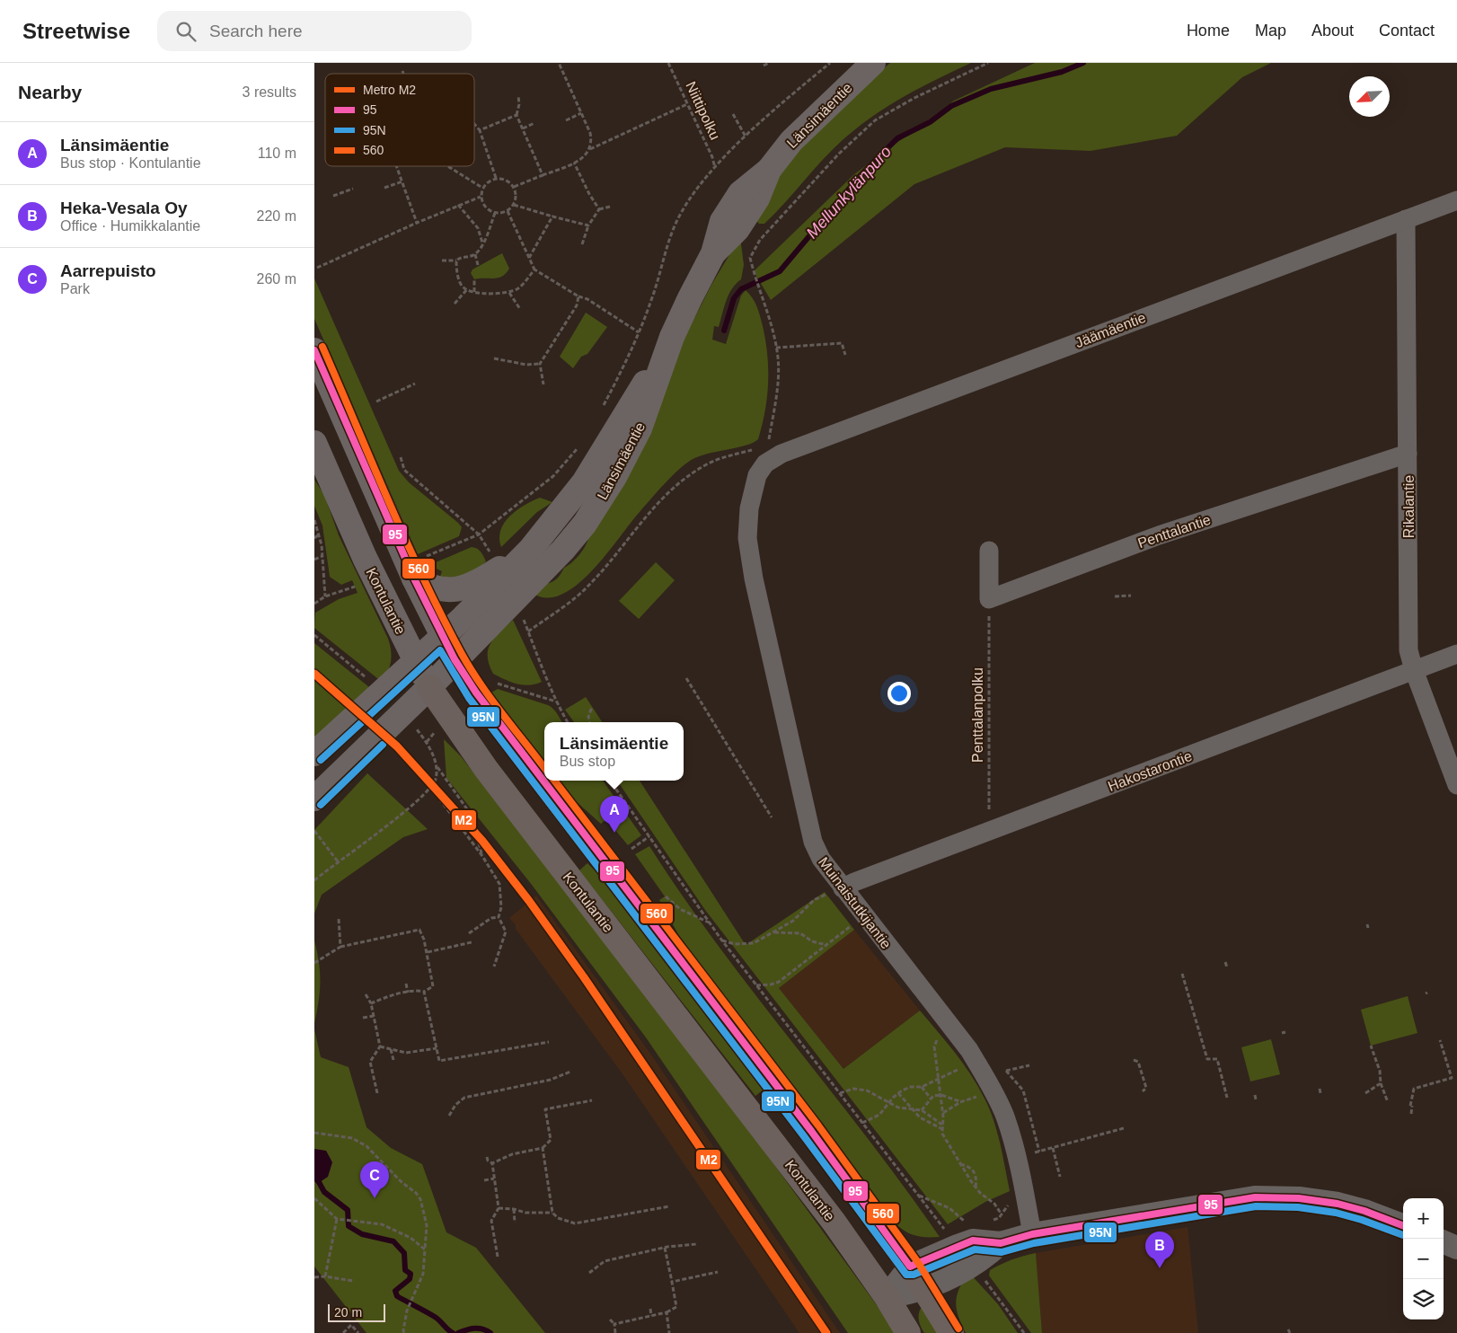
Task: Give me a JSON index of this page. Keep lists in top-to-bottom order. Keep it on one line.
{"streets":{"main road":["Länsimäentie","Kontulantie"],"street":["Jäämäentie","Rikalantie","Penttalantie","Hakostarontie","Muinaistutkijantie"],"path":["Niittipolku","Penttalanpolku"]},"crossings":[["Länsimäentie","Kontulantie"],["Jäämäentie","Rikalantie"],["Jäämäentie","Muinaistutkijantie"],["Rikalantie","Penttalantie"],["Rikalantie","Hakostarontie"],["Penttalantie","Penttalanpolku"],["Penttalanpolku","Hakostarontie"],["Hakostarontie","Muinaistutkijantie"]],"water":["Mellunkylänpuro"],"lines":["transit line 560","transit line 95","transit line 95N","metro line M2"],"legend":["Metro M2","95","95N","560"],"scale_bar":"20 m","north":"bottom left","page":{"header":"Streetwise","search":"Search here","nav":["Home","Map","About","Contact"],"heading":["Nearby","3 results"],"list":[{"mark":"A","name":"Länsimäentie","note":"Bus stop · Kontulantie","value":"110 m"},{"mark":"B","name":"Heka-Vesala Oy","note":"Office · Humikkalantie","value":"220 m"},{"mark":"C","name":"Aarrepuisto","note":"Park","value":"260 m"}],"popup":["Länsimäentie","Bus stop"],"pins":["A","C","B"],"map_buttons":["+","−"],"scale":"20 m"}}
